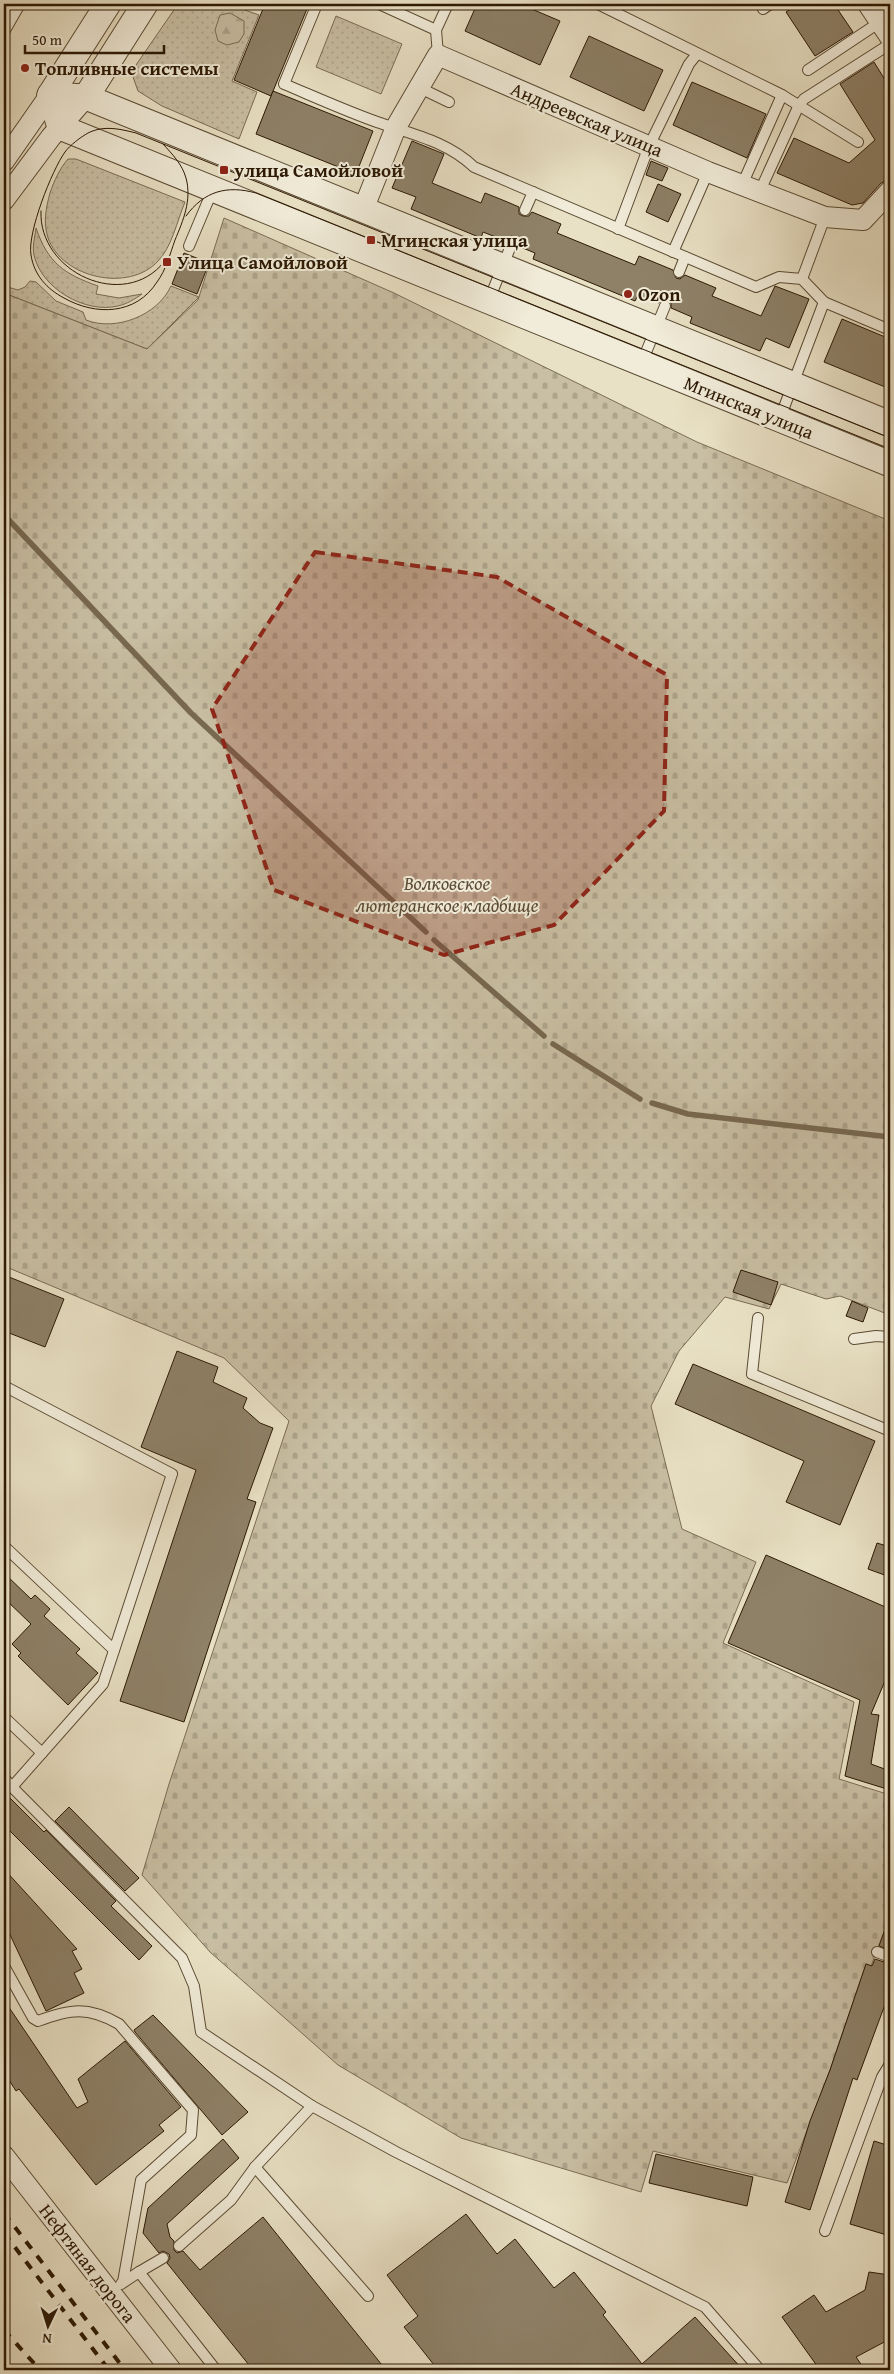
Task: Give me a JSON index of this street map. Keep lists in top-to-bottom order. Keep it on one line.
{"streets":{"street":["Андреевская улица","Мгинская улица","Нефтяная дорога"]},"parks":["Волковское лютеранское кладбище"],"places":{"other":["Топливные системы","Ozon"],"transit":["улица Самойловой","Мгинская улица","Улица Самойловой"]},"scale_bar":"50 m","north":"bottom"}
